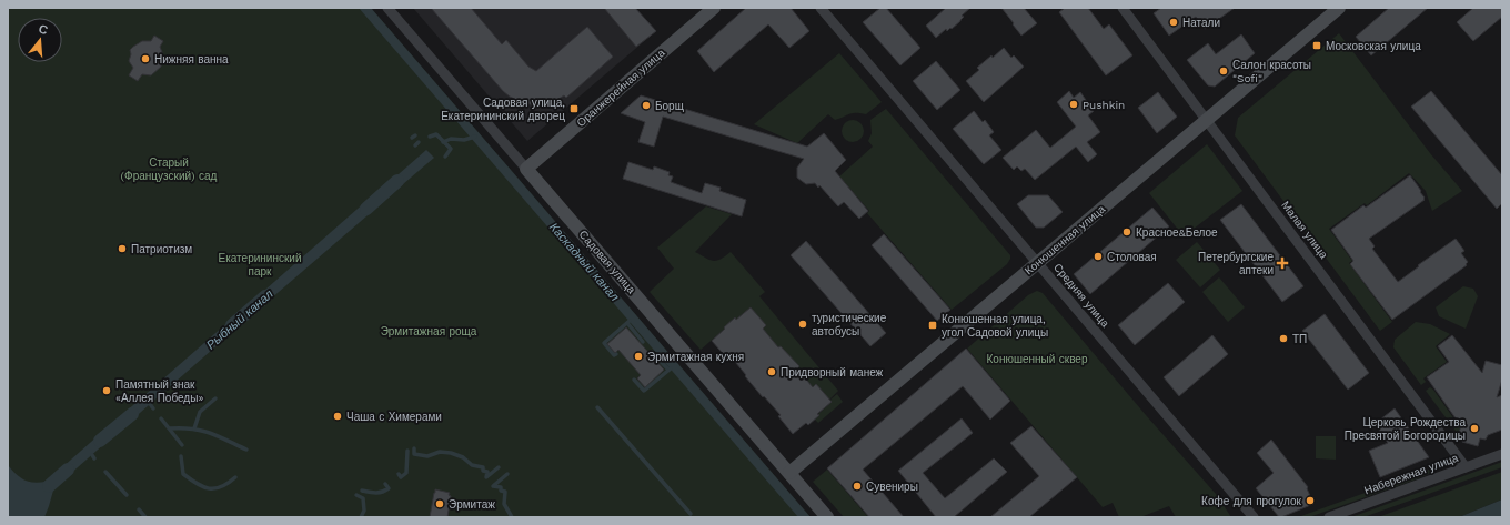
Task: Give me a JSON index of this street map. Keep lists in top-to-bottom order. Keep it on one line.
{"streets":{"main road":["Оранжерейная улица","Конюшенная улица","Садовая улица"],"street":["Малая улица","Средняя улица","Набережная улица"]},"crossings":[["Оранжерейная улица","Садовая улица"],["Малая улица","Конюшенная улица"],["Малая улица","Набережная улица"],["Конюшенная улица","Садовая улица"],["Конюшенная улица","Средняя улица"]],"water":["Каскадный канал","Рыбный канал"],"parks":["Старый (Французский) сад","Екатерининский парк","Эрмитажная роща","Конюшенный сквер"],"places":{"other":["Натали","Нижняя ванна","Салон красоты \"Sofi\"","Pushkin","Борщ","Красное&Белое","Патриотизм","Столовая","туристические автобусы","ТП","Эрмитажная кухня","Придворный манеж","Памятный знак «Аллея Победы»","Чаша с Химерами","Церковь Рождества Пресвятой Богородицы","Сувениры","Кофе для прогулок","Эрмитаж"],"transit":["Московская улица","Садовая улица, Екатерининский дворец","Конюшенная улица, угол Садовой улицы"],"health":["Петербургские аптеки"]},"north":"top"}
